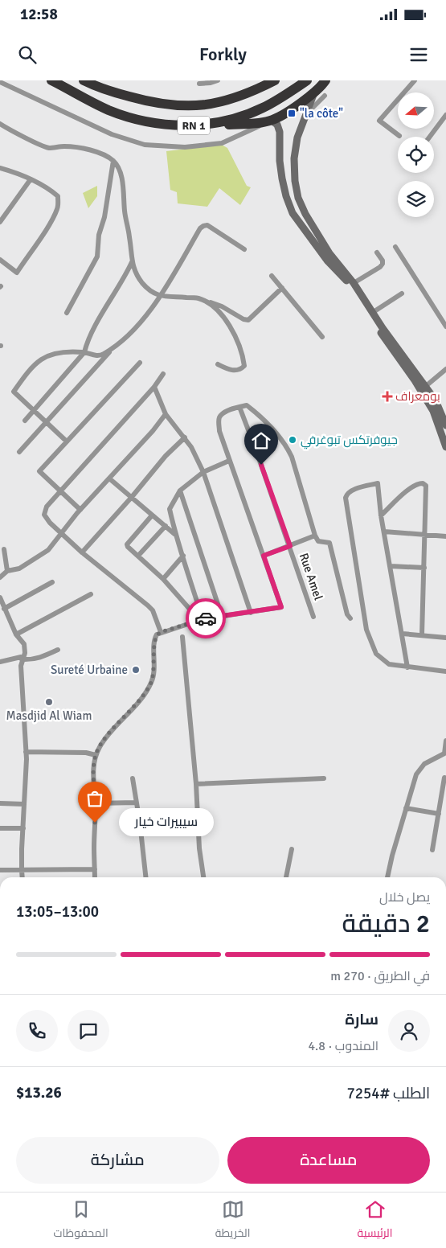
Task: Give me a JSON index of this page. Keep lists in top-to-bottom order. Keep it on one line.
{"streets":{"highway":["RN 1"],"street":["Rue Amel"]},"places":{"transit":["\"la côte\""],"health":["بومعراف"],"other":["جيوفرتكس تبوغرفي","Sureté Urbaine","Masdjid Al Wiam","سيبيرات خيار"]},"north":"left","page":{"status":"12:58","header":"Forkly","bubble":"سيبيرات خيار","heading":["2 دقيقة","يصل خلال","13:00–13:05"],"panel":["سارة","المندوب · 4.8","الطلب #7254","$13.26"],"bar":"في الطريق · 270 m","buttons":["مساعدة","مشاركة"],"tabs":["الرئيسية","الخريطة","المحفوظات"]}}
